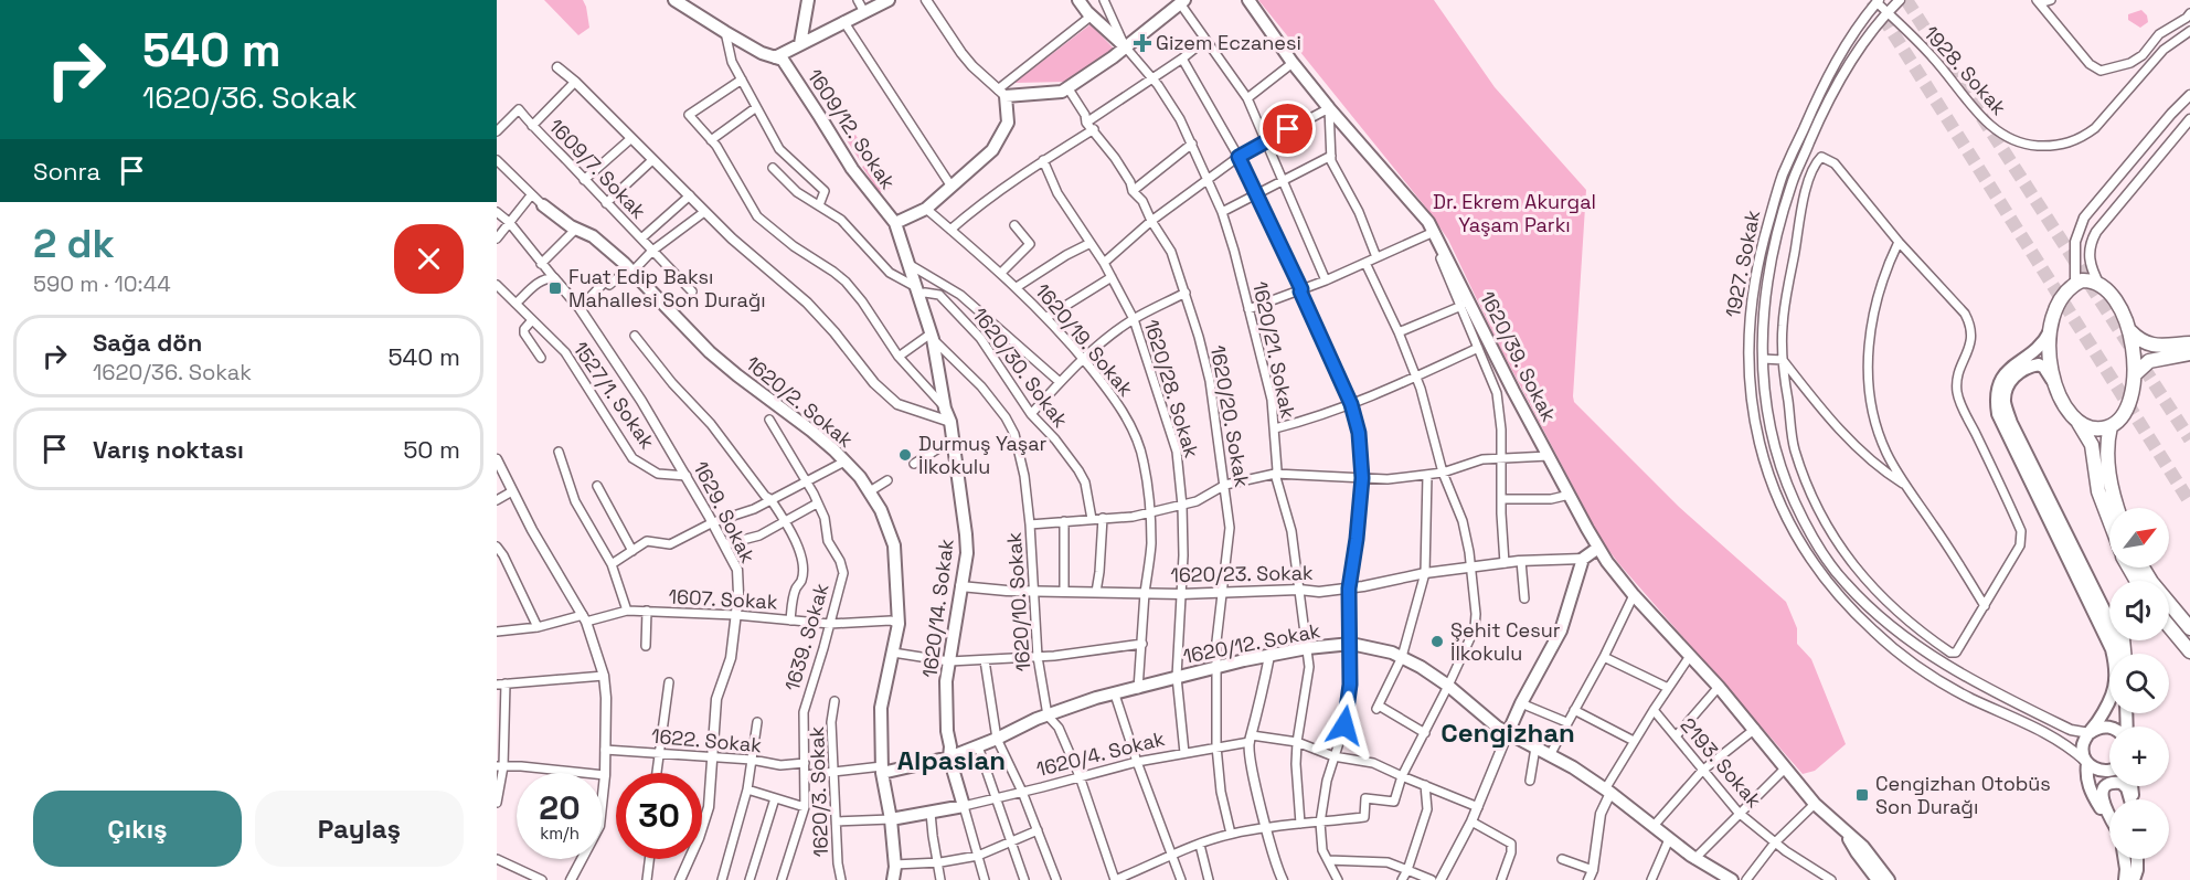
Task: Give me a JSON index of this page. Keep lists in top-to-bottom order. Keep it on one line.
{"streets":{"main road":["1609/12. Sokak","1620/39. Sokak","1620/2. Sokak","1620/14. Sokak","1620/12. Sokak","1620/4. Sokak"],"street":["1928. Sokak","1609/7. Sokak","1927. Sokak","1620/19. Sokak","1620/21. Sokak","1620/30. Sokak","1620/28. Sokak","1527/1. Sokak","1620/20. Sokak","1629. Sokak","1620/23. Sokak","1607. Sokak","1620/10. Sokak","1639. Sokak","1622. Sokak","2193. Sokak","1620/3. Sokak"]},"crossings":[["1928. Sokak","1927. Sokak"],["1609/12. Sokak","1620/14. Sokak"],["1620/19. Sokak","1620/23. Sokak"],["1620/19. Sokak","1620/12. Sokak"],["1620/21. Sokak","1620/23. Sokak"],["1620/21. Sokak","1620/12. Sokak"],["1620/21. Sokak","1620/4. Sokak"],["1620/30. Sokak","1620/14. Sokak"],["1620/28. Sokak","1620/23. Sokak"],["1620/28. Sokak","1620/12. Sokak"],["1620/28. Sokak","1620/4. Sokak"],["1527/1. Sokak","1629. Sokak"],["1620/2. Sokak","1607. Sokak"],["1620/2. Sokak","1620/12. Sokak"],["1620/2. Sokak","1620/4. Sokak"],["1620/20. Sokak","1620/23. Sokak"],["1620/20. Sokak","1620/12. Sokak"],["1620/20. Sokak","1620/4. Sokak"],["1629. Sokak","1607. Sokak"],["1629. Sokak","1622. Sokak"],["1620/23. Sokak","1620/10. Sokak"],["1620/23. Sokak","1620/14. Sokak"],["1607. Sokak","1639. Sokak"],["1620/10. Sokak","1620/14. Sokak"],["1620/10. Sokak","1620/12. Sokak"],["1620/10. Sokak","1620/4. Sokak"],["1620/14. Sokak","1620/12. Sokak"],["1620/14. Sokak","1620/4. Sokak"],["1639. Sokak","1622. Sokak"],["1620/4. Sokak","1620/3. Sokak"]],"districts":["Cengizhan","Alpaslan"],"parks":["Dr. Ekrem Akurgal Yaşam Parkı"],"places":{"health":["Gizem Eczanesi"],"transit":["Fuat Edip Baksı Mahallesi Son Durağı","Cengizhan Otobüs Son Durağı"],"other":["Durmuş Yaşar İlkokulu","Şehit Cesur İlkokulu"]},"north":"top right","page":{"turn":["540 m","1620/36. Sokak"],"then":"Sonra","heading":["2 dk","590 m · 10:44"],"list":[{"name":"Sağa dön","note":"1620/36. Sokak","value":"540 m"},{"name":"Varış noktası","value":"50 m"}],"map_buttons":["+","−"],"speed":"20 km/h","limit":"30","buttons":["Çıkış","Paylaş"]}}
